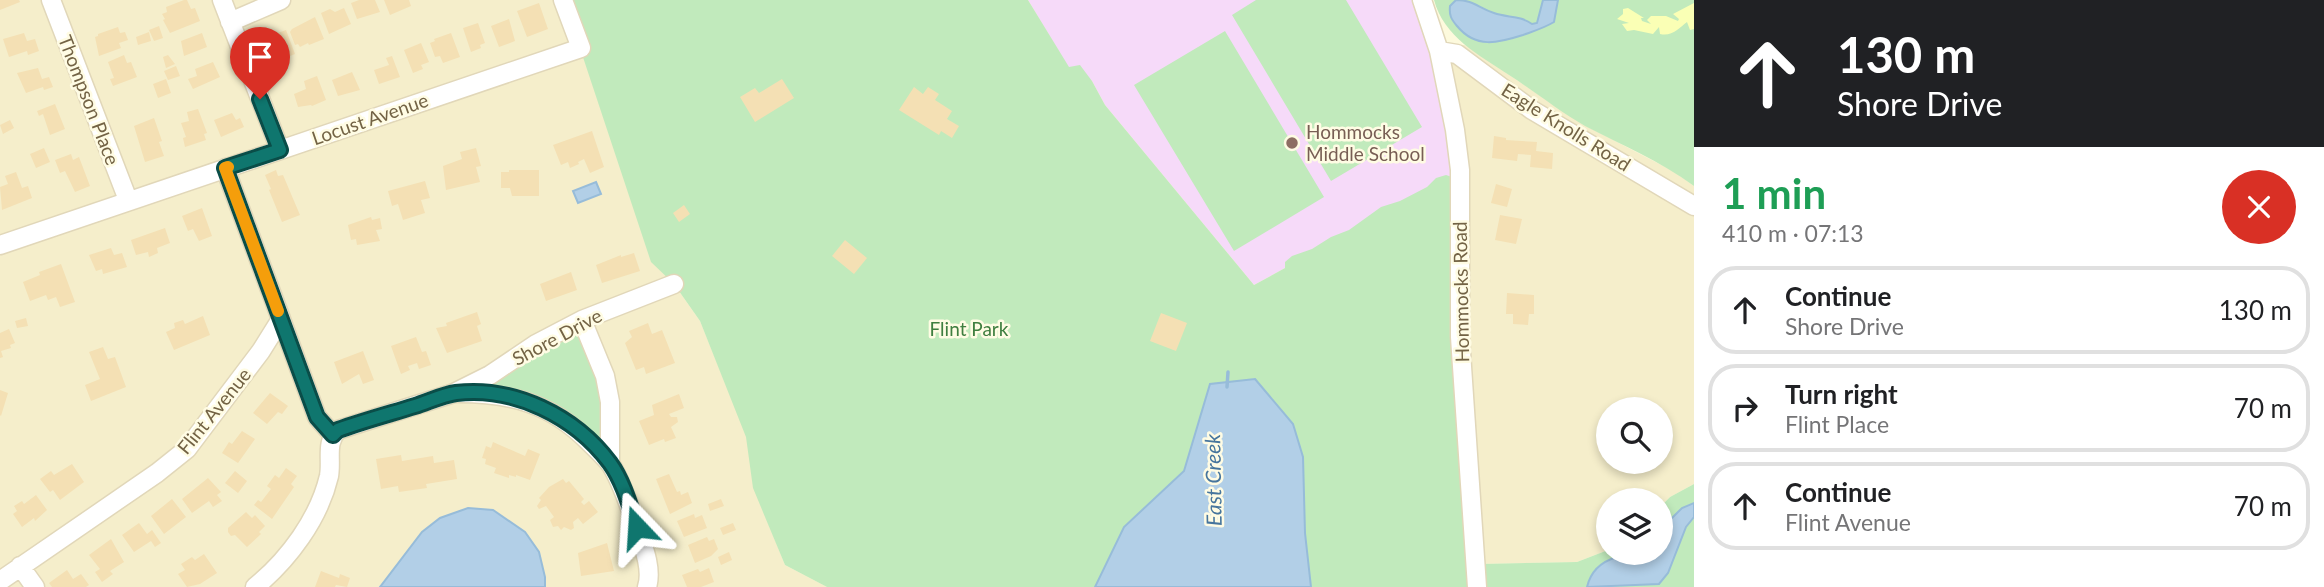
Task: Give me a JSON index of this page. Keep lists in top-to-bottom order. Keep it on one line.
{"streets":{"street":["Thompson Place","Locust Avenue","Eagle Knolls Road","Hommocks Road","Shore Drive","Flint Avenue"]},"crossings":[["Thompson Place","Locust Avenue"],["Eagle Knolls Road","Hommocks Road"]],"water":["East Creek"],"parks":["Flint Park"],"places":["Hommocks Middle School"],"page":{"turn":["130 m","Shore Drive"],"heading":["1 min","410 m · 07:13"],"list":[{"name":"Continue","note":"Shore Drive","value":"130 m"},{"name":"Turn right","note":"Flint Place","value":"70 m"},{"name":"Continue","note":"Flint Avenue","value":"70 m"}]}}
